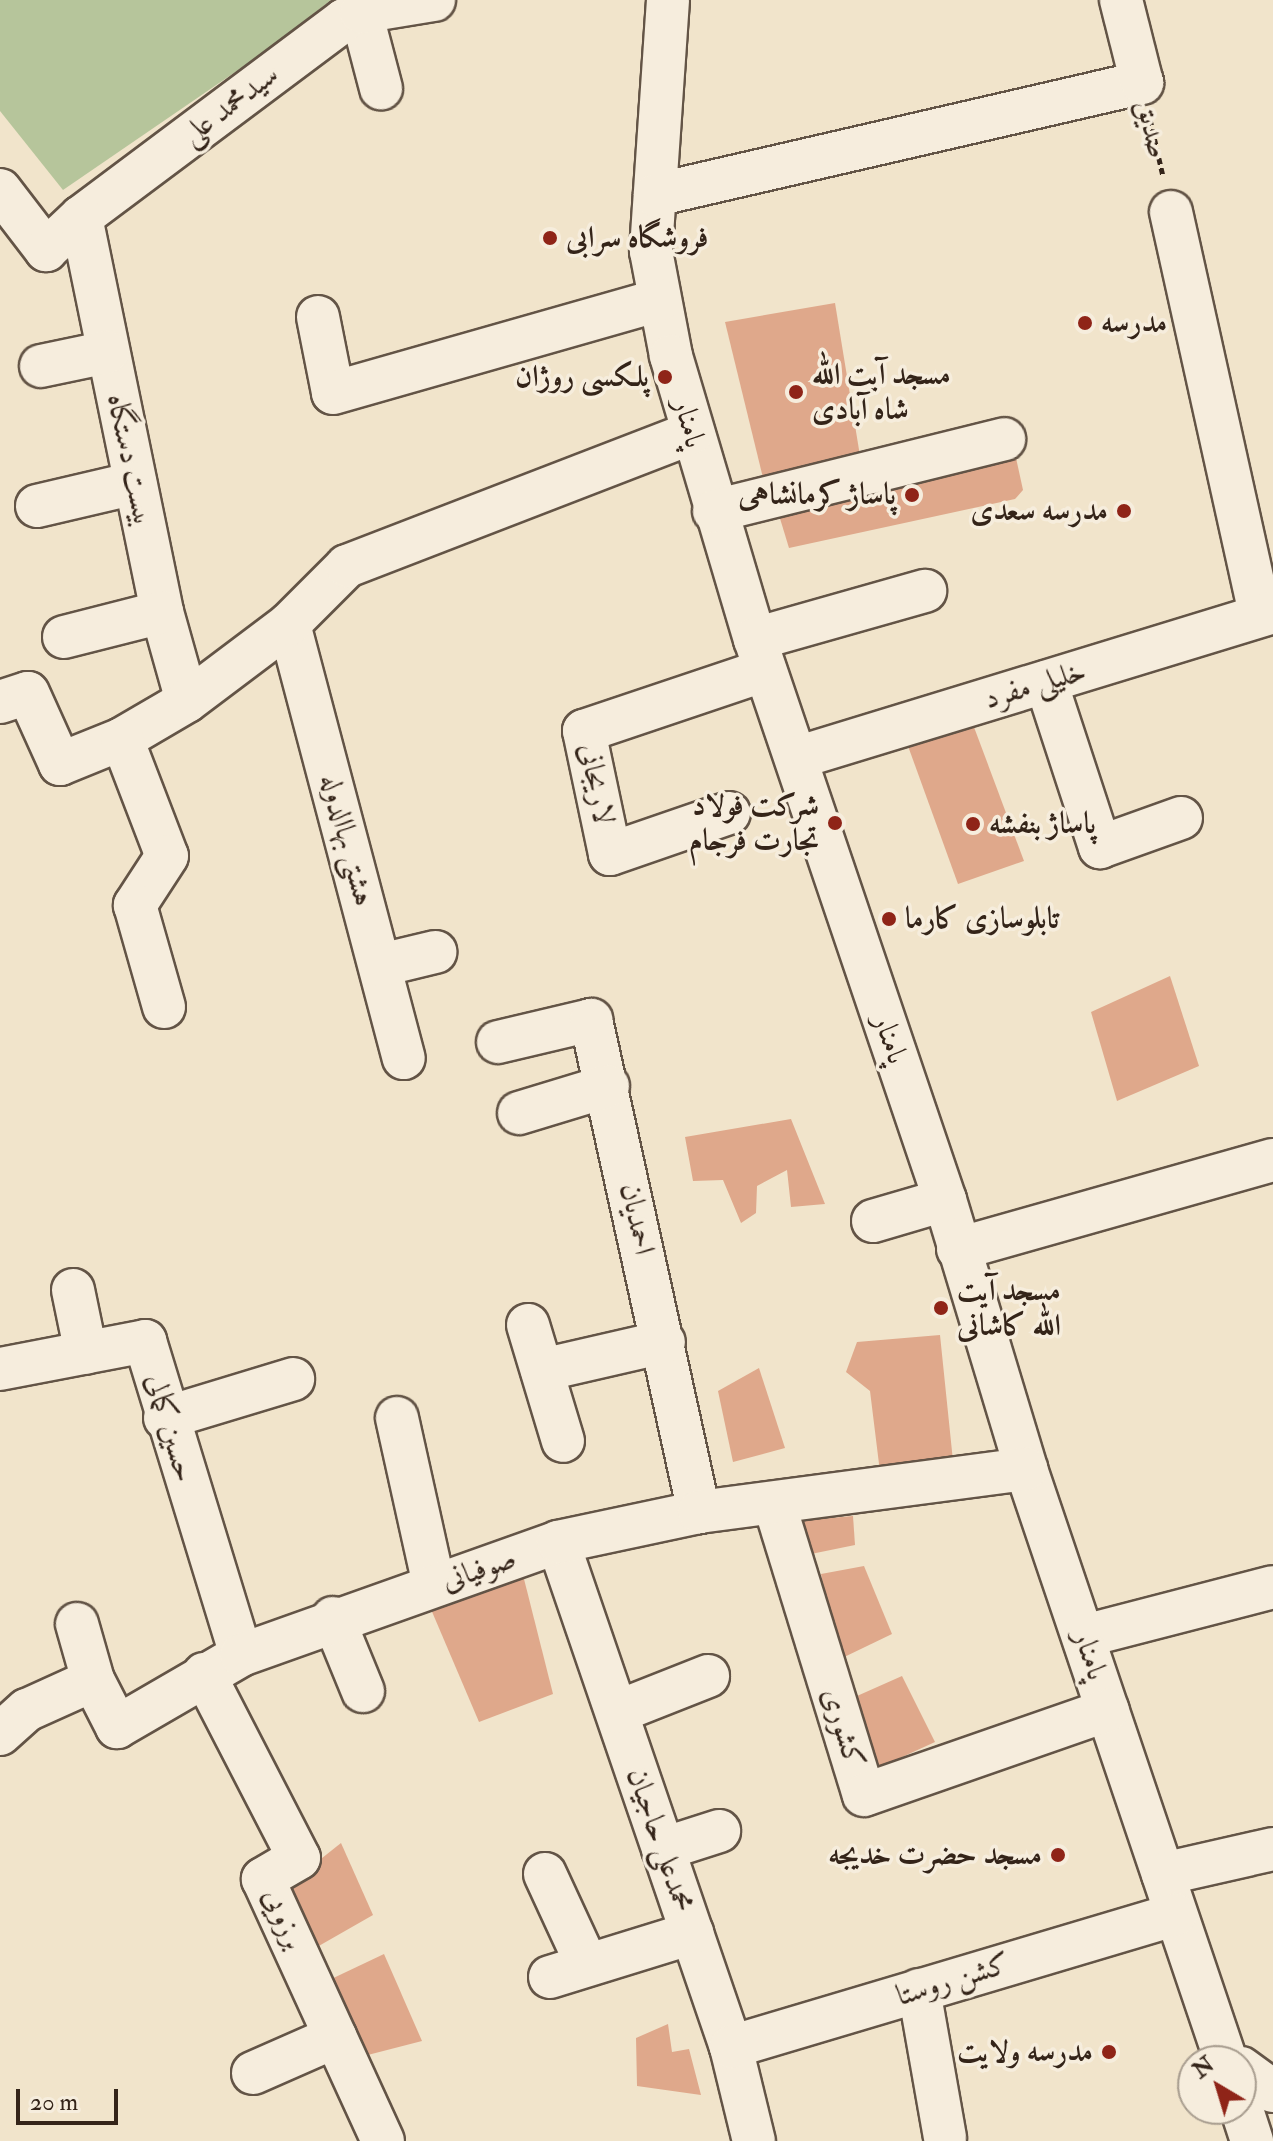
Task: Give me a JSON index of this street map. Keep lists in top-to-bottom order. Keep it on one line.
{"streets":{"street":["سیدمحمد علی","صدیق","پامنار","بیست دستگاه","خلیلی مفرد","لاریجانی","هشتی بهاالدوله","احمدیان","حسین کمالی","صوفیانی","کشوری","محمدعلی حاجیان","برزویی","کشن روستا"]},"crossings":[["سیدمحمد علی","بیست دستگاه"],["صدیق","پامنار"],["پامنار","خلیلی مفرد"],["پامنار","لاریجانی"],["پامنار","صوفیانی"],["پامنار","کشوری"],["پامنار","کشن روستا"],["احمدیان","صوفیانی"],["حسین کمالی","صوفیانی"],["صوفیانی","کشوری"],["صوفیانی","محمدعلی حاجیان"],["صوفیانی","برزویی"],["محمدعلی حاجیان","کشن روستا"]],"places":["فروشگاه سرابی","مدرسه","پلکسی روژان","مسجد آیت الله شاه آبادی","پاساژ کرمانشاهی","مدرسه سعدی","شرکت فولاد تجارت فرجام","پاساژ بنفشه","تابلوسازی کارما","مسجد آیت الله کاشانی","مسجد حضرت خدیجه","مدرسه ولایت"],"scale_bar":"20 m","north":"top left"}
